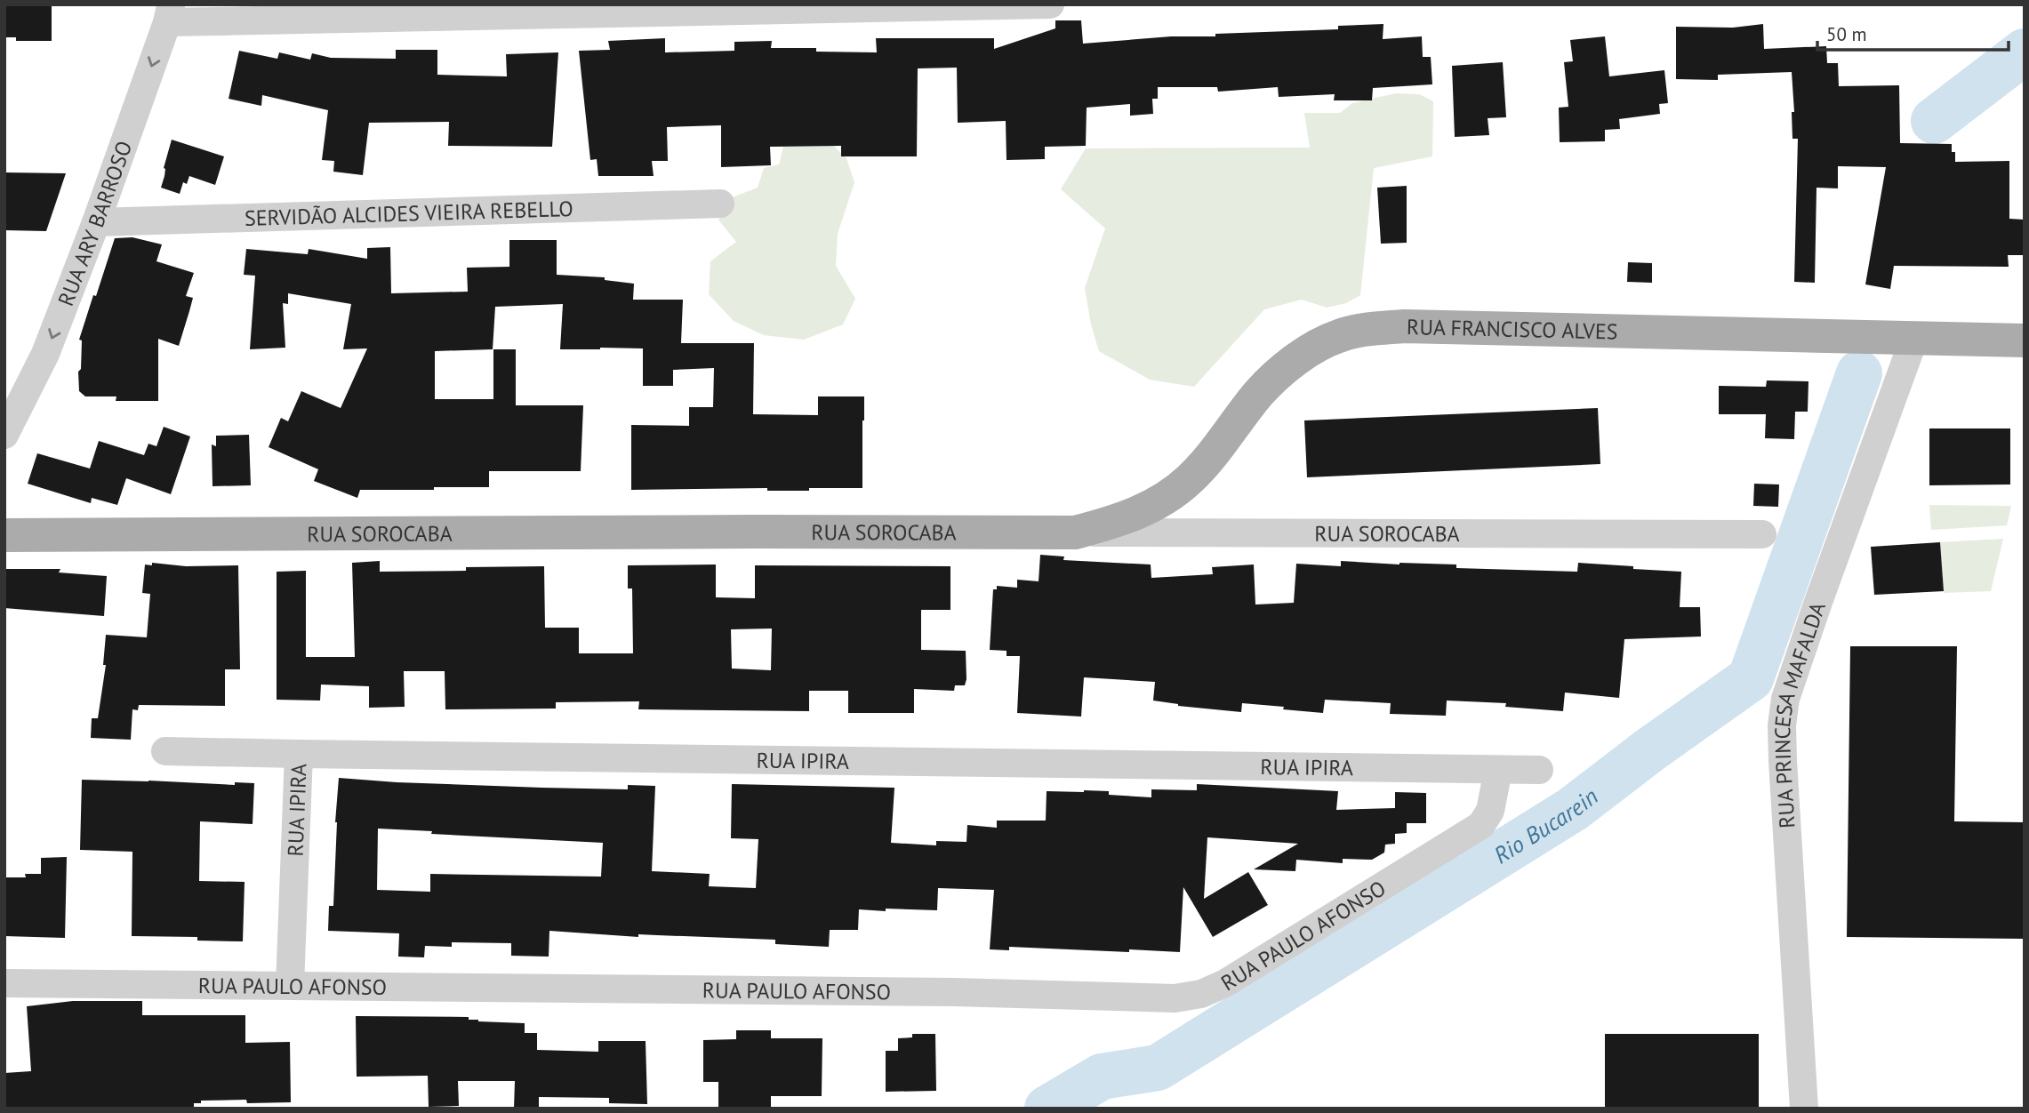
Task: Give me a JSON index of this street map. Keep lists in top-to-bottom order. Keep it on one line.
{"streets":{"main road":["RUA FRANCISCO ALVES","RUA SOROCABA"],"street":["SERVIDÃO ALCIDES VIEIRA REBELLO","RUA ARY BARROSO","RUA PRINCESA MAFALDA","RUA IPIRA","RUA PAULO AFONSO"]},"crossings":[["SERVIDÃO ALCIDES VIEIRA REBELLO","RUA ARY BARROSO"],["RUA FRANCISCO ALVES","RUA SOROCABA"],["RUA FRANCISCO ALVES","RUA PRINCESA MAFALDA"],["RUA IPIRA","RUA PAULO AFONSO"]],"one_way":["RUA ARY BARROSO"],"water":["Rio Bucarein"],"scale_bar":"50 m"}
